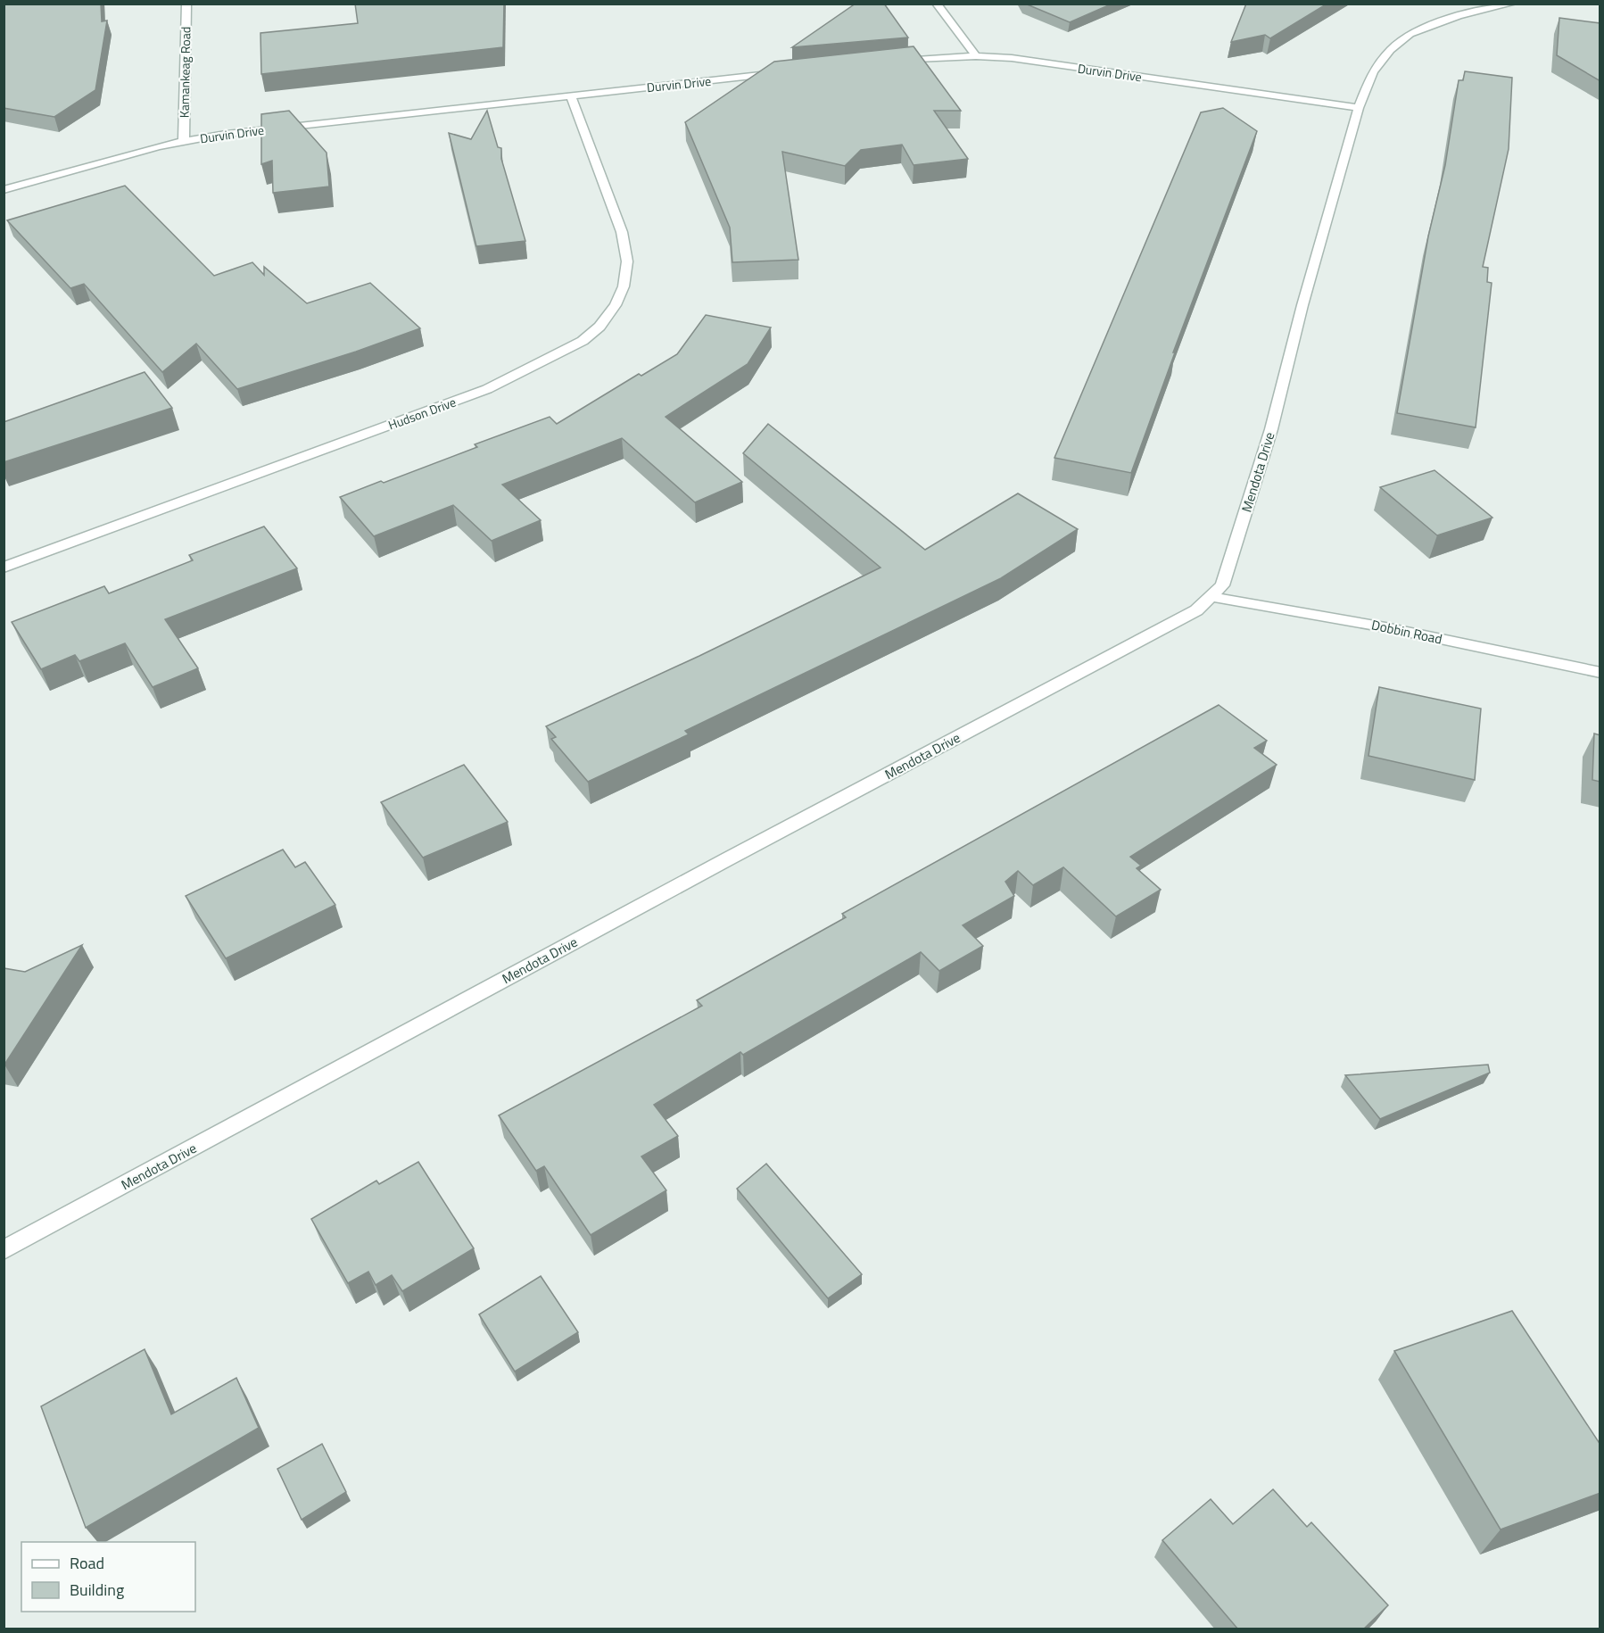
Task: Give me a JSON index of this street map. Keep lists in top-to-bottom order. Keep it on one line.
{"streets":{"street":["Kamankeag Road","Durvin Drive","Hudson Drive","Mendota Drive","Dobbin Road"]},"crossings":[["Kamankeag Road","Durvin Drive"],["Durvin Drive","Hudson Drive"],["Durvin Drive","Mendota Drive"],["Mendota Drive","Dobbin Road"]],"legend":["Road","Building"]}
